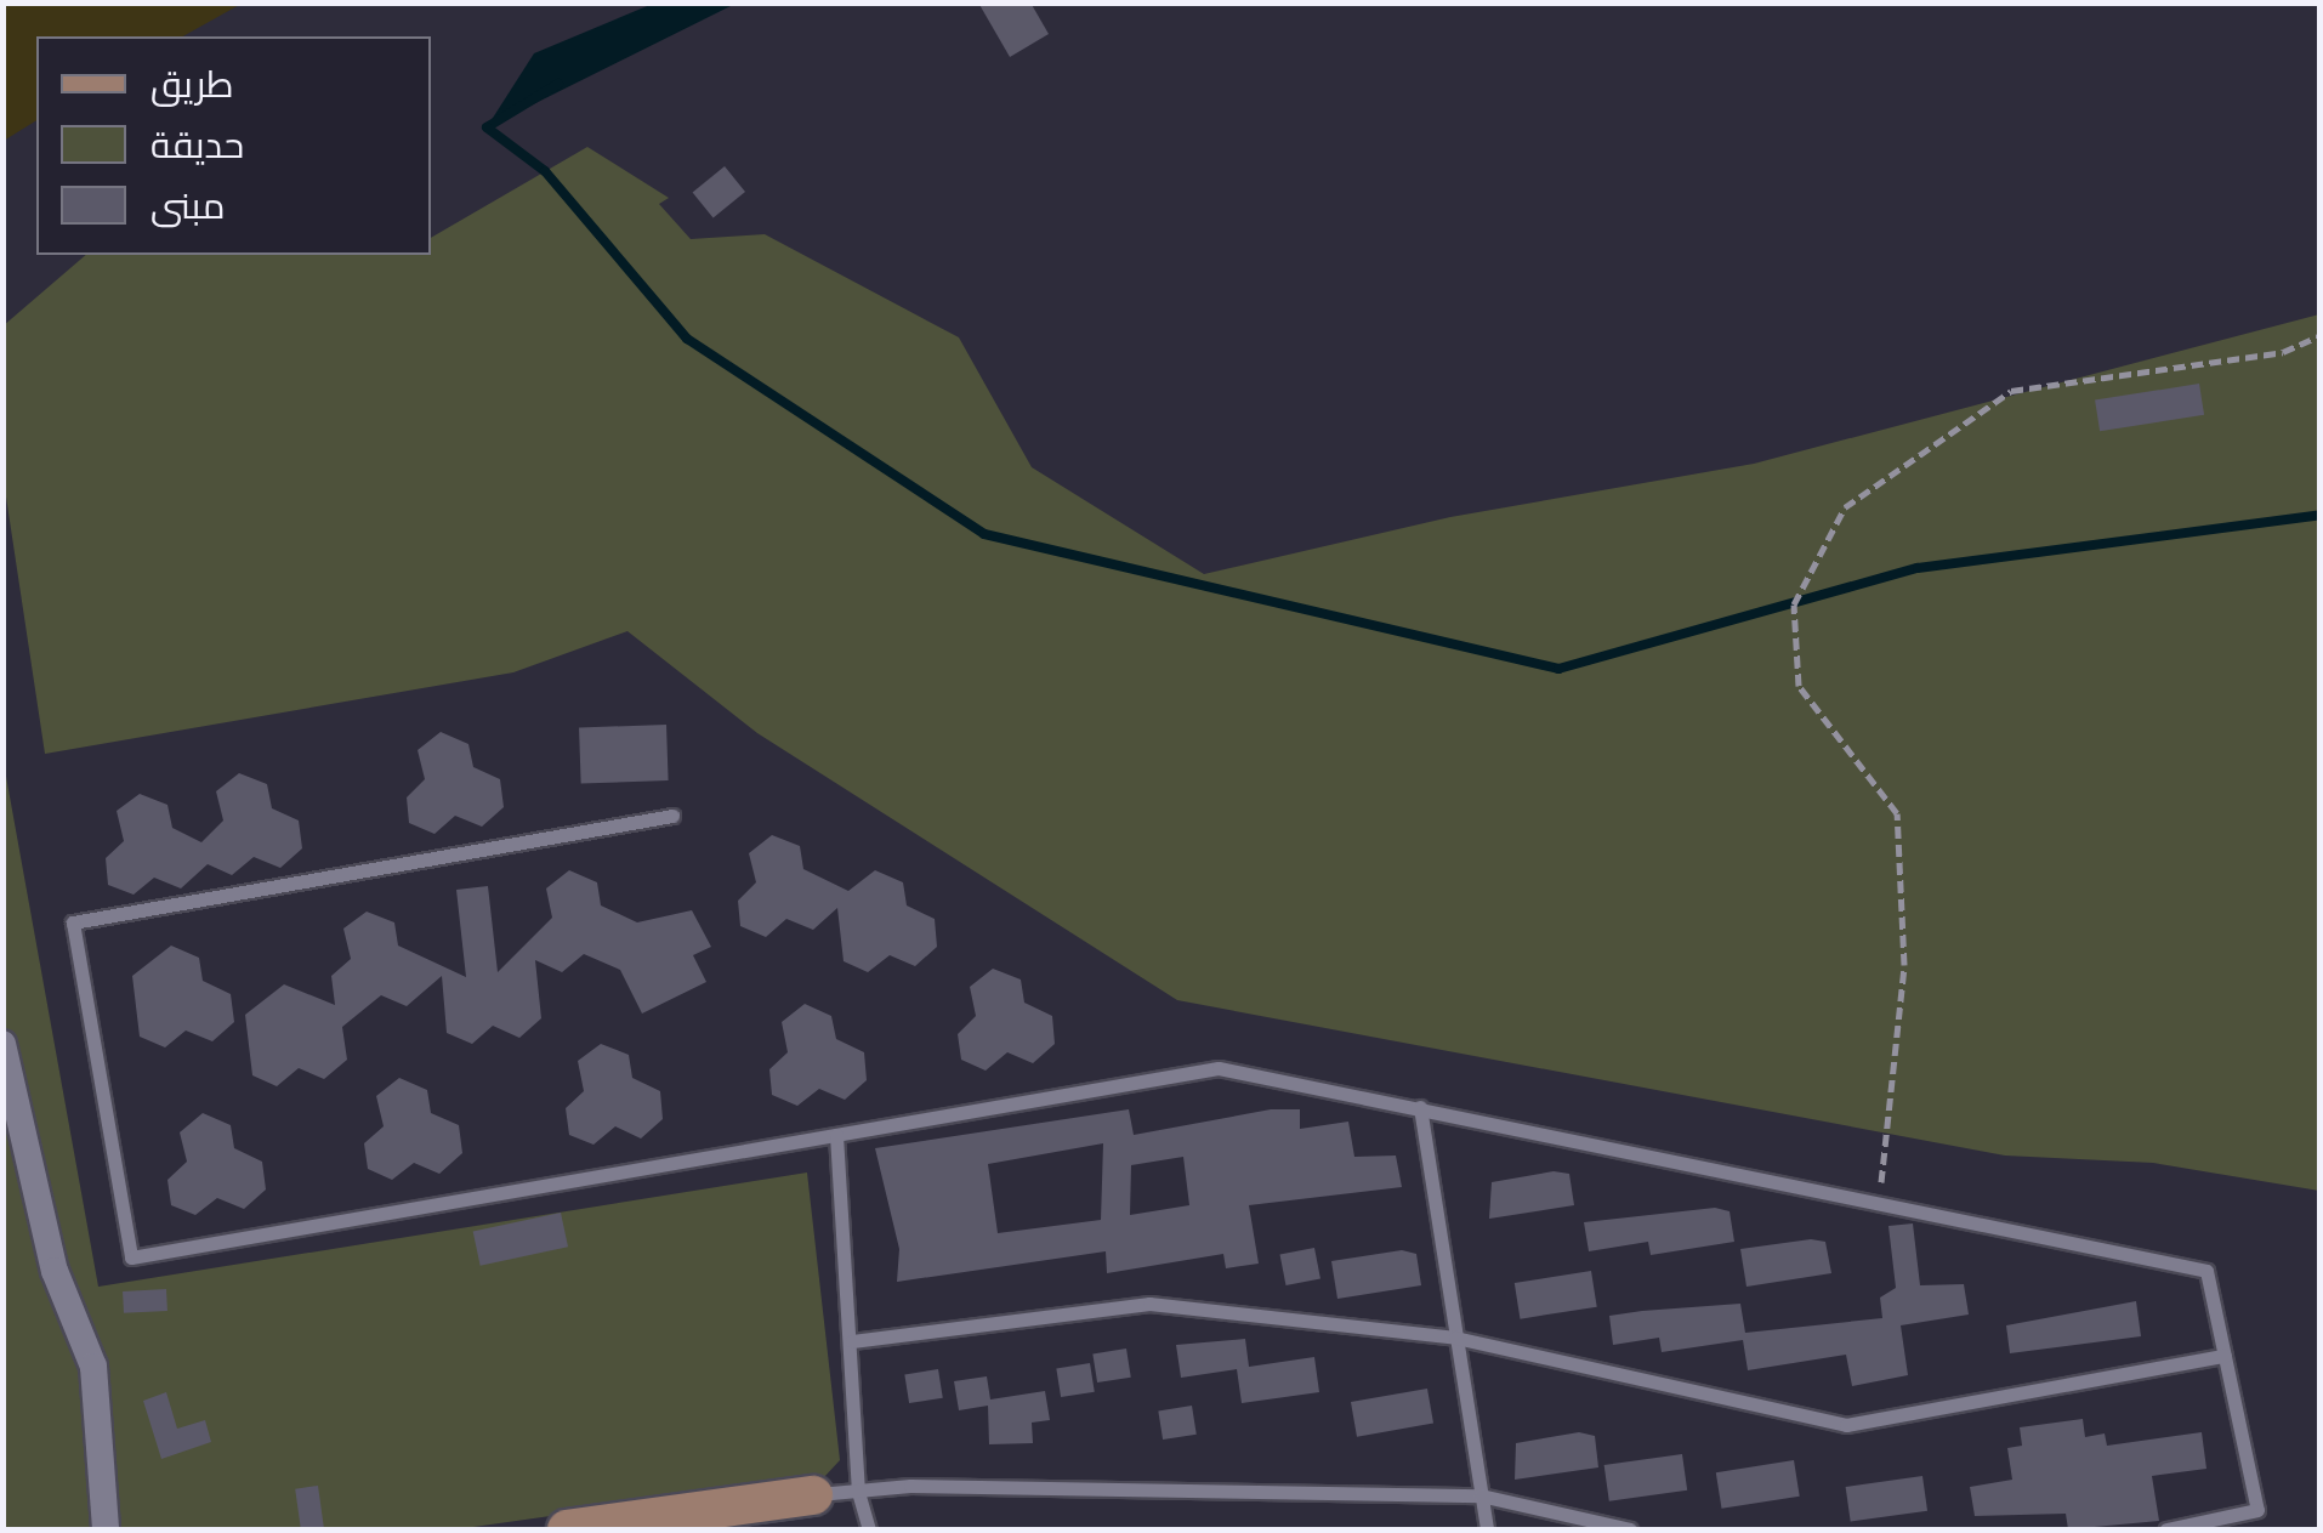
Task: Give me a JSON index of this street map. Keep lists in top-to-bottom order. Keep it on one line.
{"legend":["طريق","حديقة","مبنى"]}
